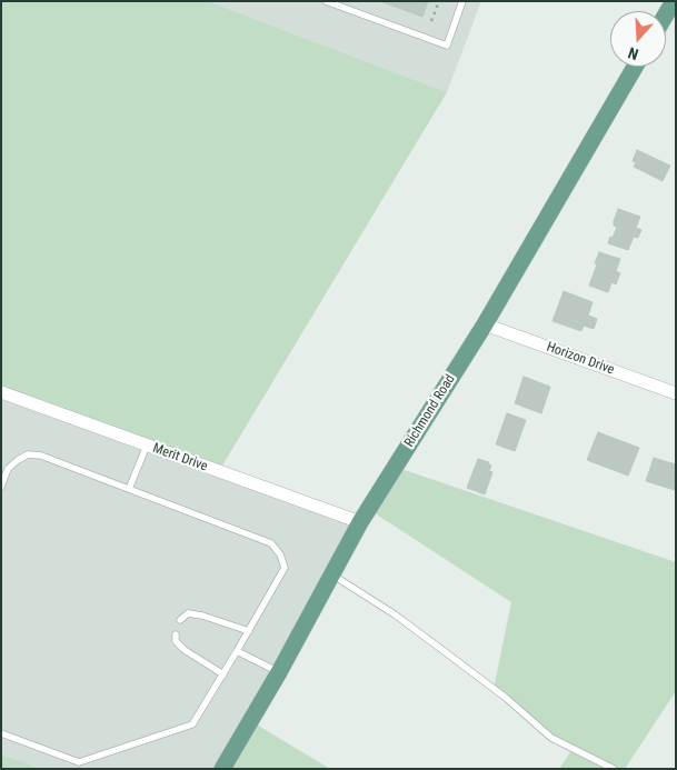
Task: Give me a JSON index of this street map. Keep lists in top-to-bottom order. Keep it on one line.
{"streets":{"main road":["Richmond Road"],"street":["Horizon Drive","Merit Drive"]},"crossings":[["Horizon Drive","Richmond Road"],["Richmond Road","Merit Drive"]],"north":"bottom"}
